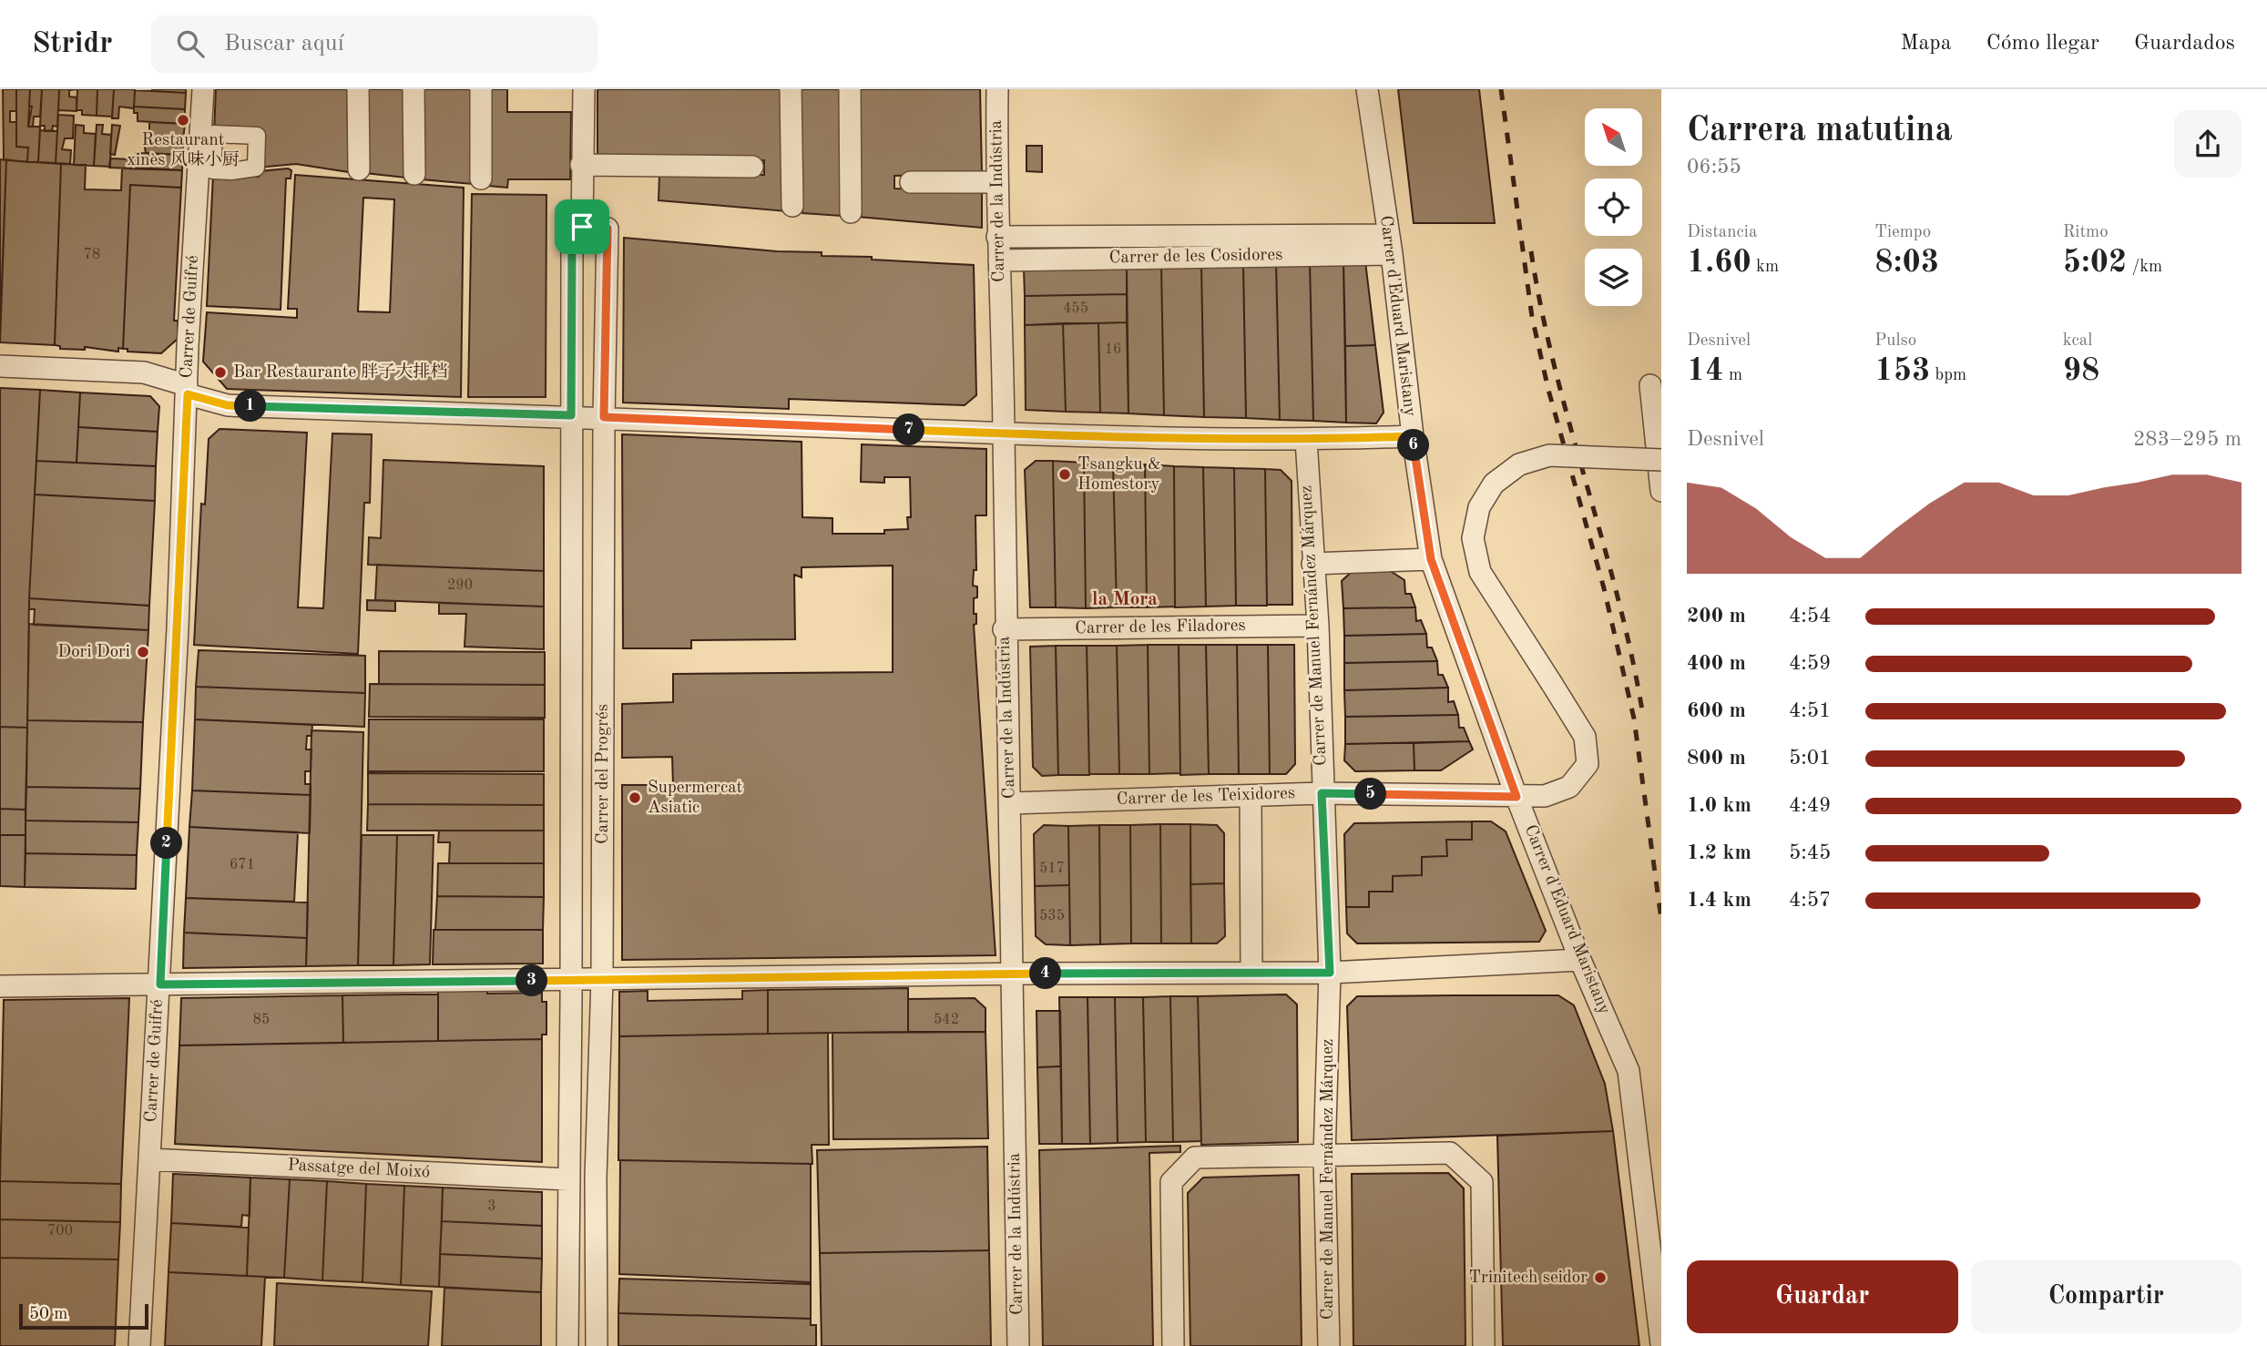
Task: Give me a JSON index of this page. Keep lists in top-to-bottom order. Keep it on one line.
{"streets":{"street":["Carrer de la Indústria","Carrer de les Cosidores","Carrer d'Eduard Maristany","Carrer de Guifré","Carrer de Manuel Fernández Márquez","Carrer de les Filadores","Carrer del Progrés","Carrer de les Teixidores","Passatge del Moixó"]},"crossings":[["Carrer de la Indústria","Carrer de les Cosidores"],["Carrer de la Indústria","Carrer de les Filadores"],["Carrer de la Indústria","Carrer de les Teixidores"],["Carrer de les Cosidores","Carrer d'Eduard Maristany"],["Carrer d'Eduard Maristany","Carrer de les Teixidores"],["Carrer de Guifré","Passatge del Moixó"],["Carrer de Manuel Fernández Márquez","Carrer de les Filadores"],["Carrer de Manuel Fernández Márquez","Carrer de les Teixidores"],["Carrer del Progrés","Passatge del Moixó"]],"districts":["la Mora"],"places":["Restaurant xinès 风味小厨","Bar Restaurante 胖子大排档","Tsangku & Homestory","Dori Dori","Supermercat Asiatic","Trinitech seidor"],"house_numbers":["78","455","16","290","671","517","535","85","542","3","700"],"scale_bar":"50 m","north":"top left","page":{"header":"Stridr","search":"Buscar aquí","nav":["Mapa","Cómo llegar","Guardados"],"heading":["Carrera matutina","06:55"],"stats":[["Distancia","1.60 km"],["Tiempo","8:03"],["Ritmo","5:02 /km"],["Desnivel","14 m"],["Pulso","153 bpm"],["kcal","98"]],"pins":["1","7","6","5","2","4","3"],"chart":["Desnivel","283–295 m"],"list":[{"name":"200 m","note":"4:54"},{"name":"400 m","note":"4:59"},{"name":"600 m","note":"4:51"},{"name":"800 m","note":"5:01"},{"name":"1.0 km","note":"4:49"},{"name":"1.2 km","note":"5:45"},{"name":"1.4 km","note":"4:57"}],"buttons":["Guardar","Compartir"],"scale":"50 m"}}
